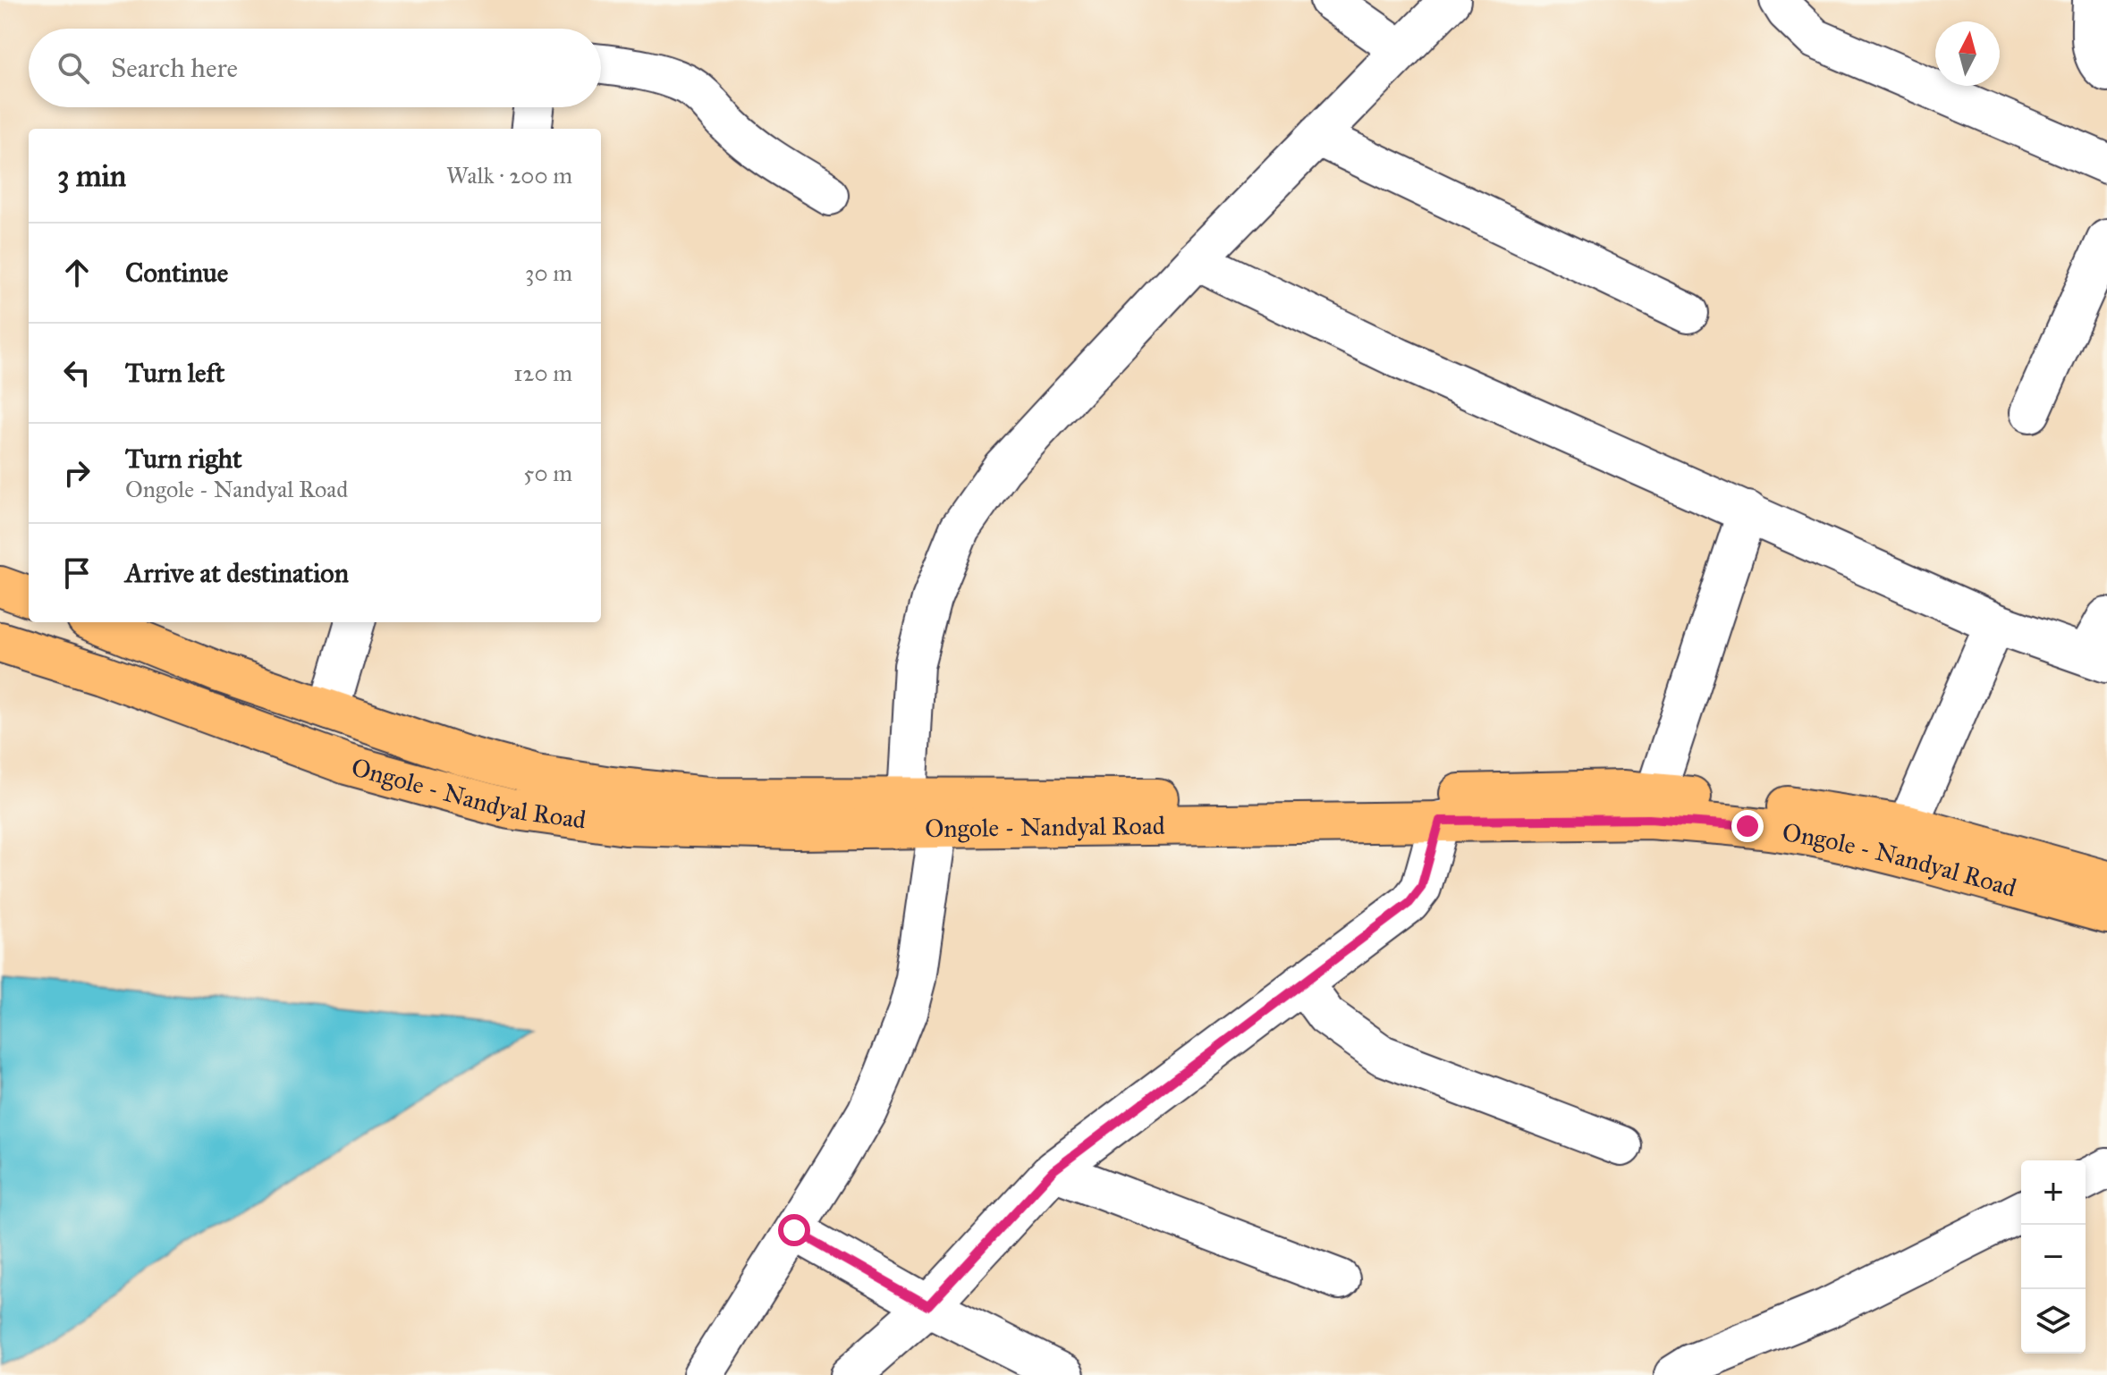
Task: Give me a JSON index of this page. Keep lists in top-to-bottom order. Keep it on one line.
{"streets":{"main road":["Ongole - Nandyal Road"]},"north":"top","page":{"search":"Search here","heading":["3 min","Walk · 200 m"],"list":[["Continue","30 m"],["Turn left","120 m"],["Turn right","Ongole - Nandyal Road","50 m"],"Arrive at destination"],"map_buttons":["+","−"]}}
